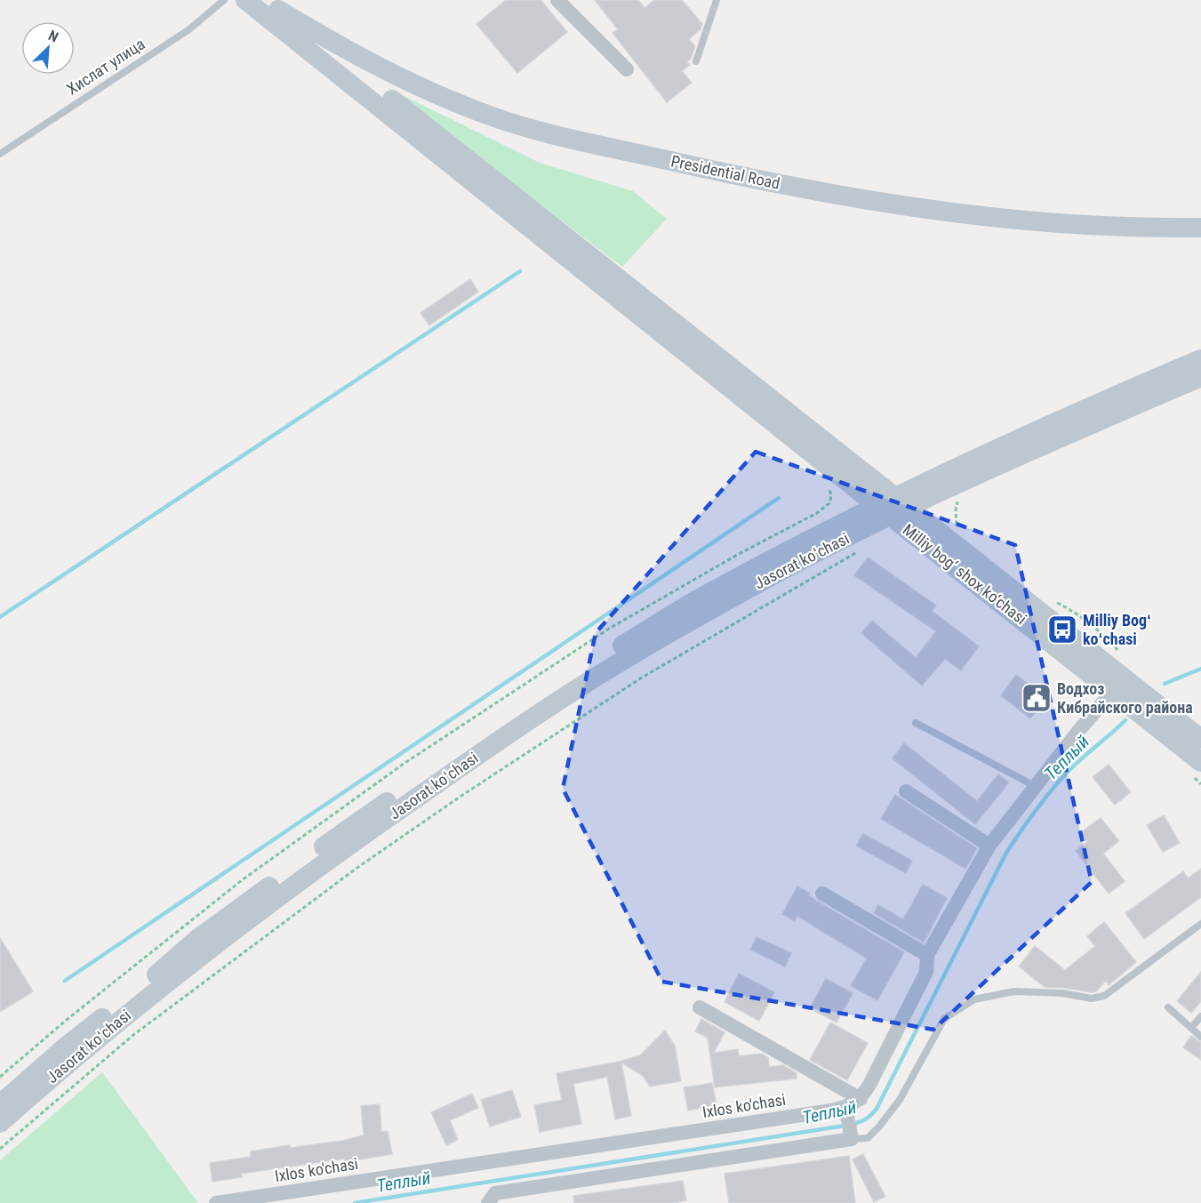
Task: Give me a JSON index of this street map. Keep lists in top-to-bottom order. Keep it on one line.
{"streets":{"main road":["Presidential Road","Jasorat koʻchasi","Milliy bog‘ shox ko‘chasi"],"street":["Ixlos ko'chasi"],"lane":["Хислат улица"]},"crossings":[["Jasorat koʻchasi","Milliy bog‘ shox ko‘chasi"]],"water":["Теплый"],"places":{"bus stop":["Milliy Bogʻ koʻchasi"],"public building":["Водхоз Кибрайского района"]},"north":"top right"}
